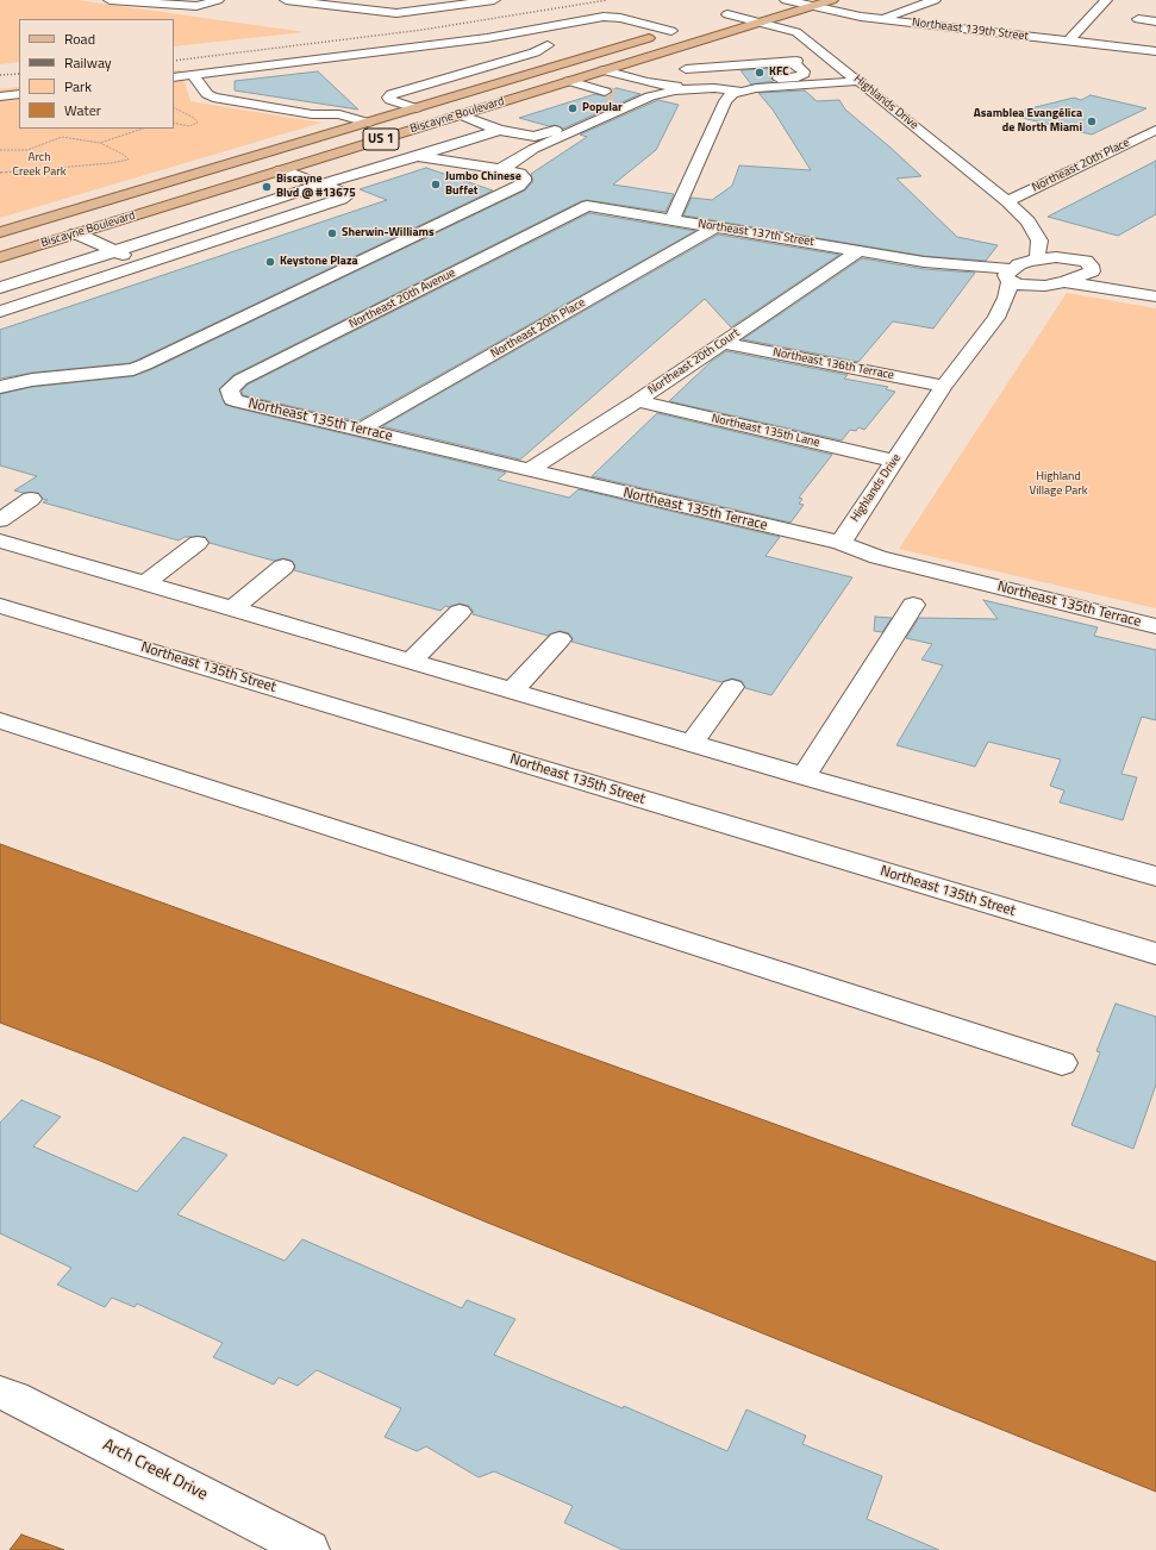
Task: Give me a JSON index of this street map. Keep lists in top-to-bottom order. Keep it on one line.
{"streets":{"main road":["Biscayne Boulevard","US 1"],"street":["Northeast 139th Street","Highlands Drive","Northeast 20th Place","Northeast 137th Street","Northeast 20th Avenue","Northeast 20th Court","Northeast 136th Terrace","Northeast 135th Terrace","Northeast 135th Lane","Northeast 135th Street","Arch Creek Drive"]},"crossings":[["Northeast 139th Street","Biscayne Boulevard"],["Highlands Drive","Biscayne Boulevard"],["Highlands Drive","Northeast 20th Place"],["Highlands Drive","Northeast 137th Street"],["Highlands Drive","Northeast 136th Terrace"],["Highlands Drive","Northeast 135th Terrace"],["Highlands Drive","Northeast 135th Lane"],["Northeast 20th Place","Northeast 137th Street"],["Northeast 20th Place","Northeast 135th Terrace"],["Northeast 137th Street","Northeast 20th Avenue"],["Northeast 137th Street","Northeast 20th Court"],["Northeast 20th Avenue","Northeast 135th Terrace"],["Northeast 20th Court","Northeast 136th Terrace"],["Northeast 20th Court","Northeast 135th Terrace"],["Northeast 20th Court","Northeast 135th Lane"]],"parks":["Arch Creek Park","Highland Village Park"],"places":["KFC","Popular","Asamblea Evangélica de North Miami","Jumbo Chinese Buffet","Biscayne Blvd @ #13675","Sherwin-Williams","Keystone Plaza"],"legend":["Road","Railway","Park","Water"]}
